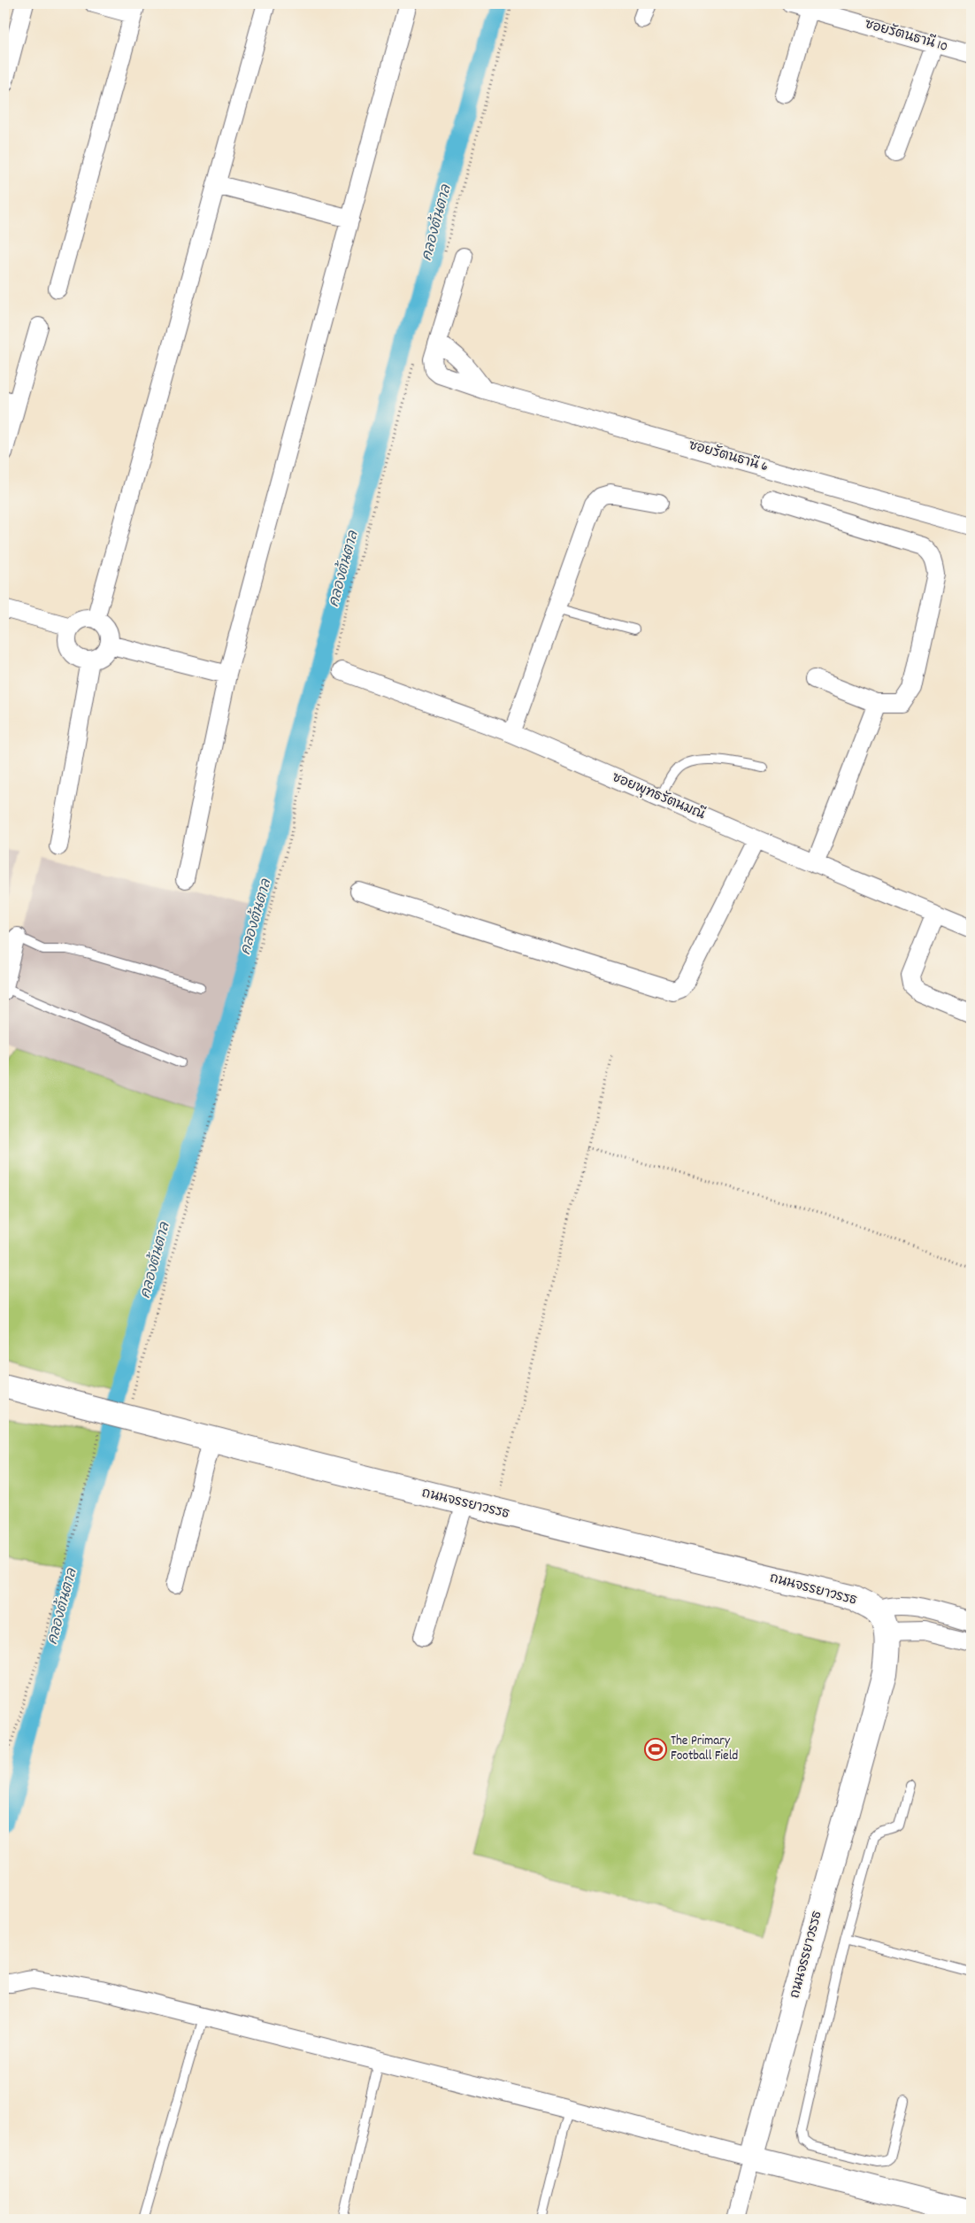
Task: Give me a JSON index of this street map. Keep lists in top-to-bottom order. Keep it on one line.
{"streets":{"main road":["ถนนจรรยาวรรธ"],"street":["ซอยรัตนธานี 10","ซอยรัตนธานี 6","ซอยพุทธรัตนมณี"]},"water":["คลองต้นตาล"],"places":{"sports":["The Primary Football Field"]}}
